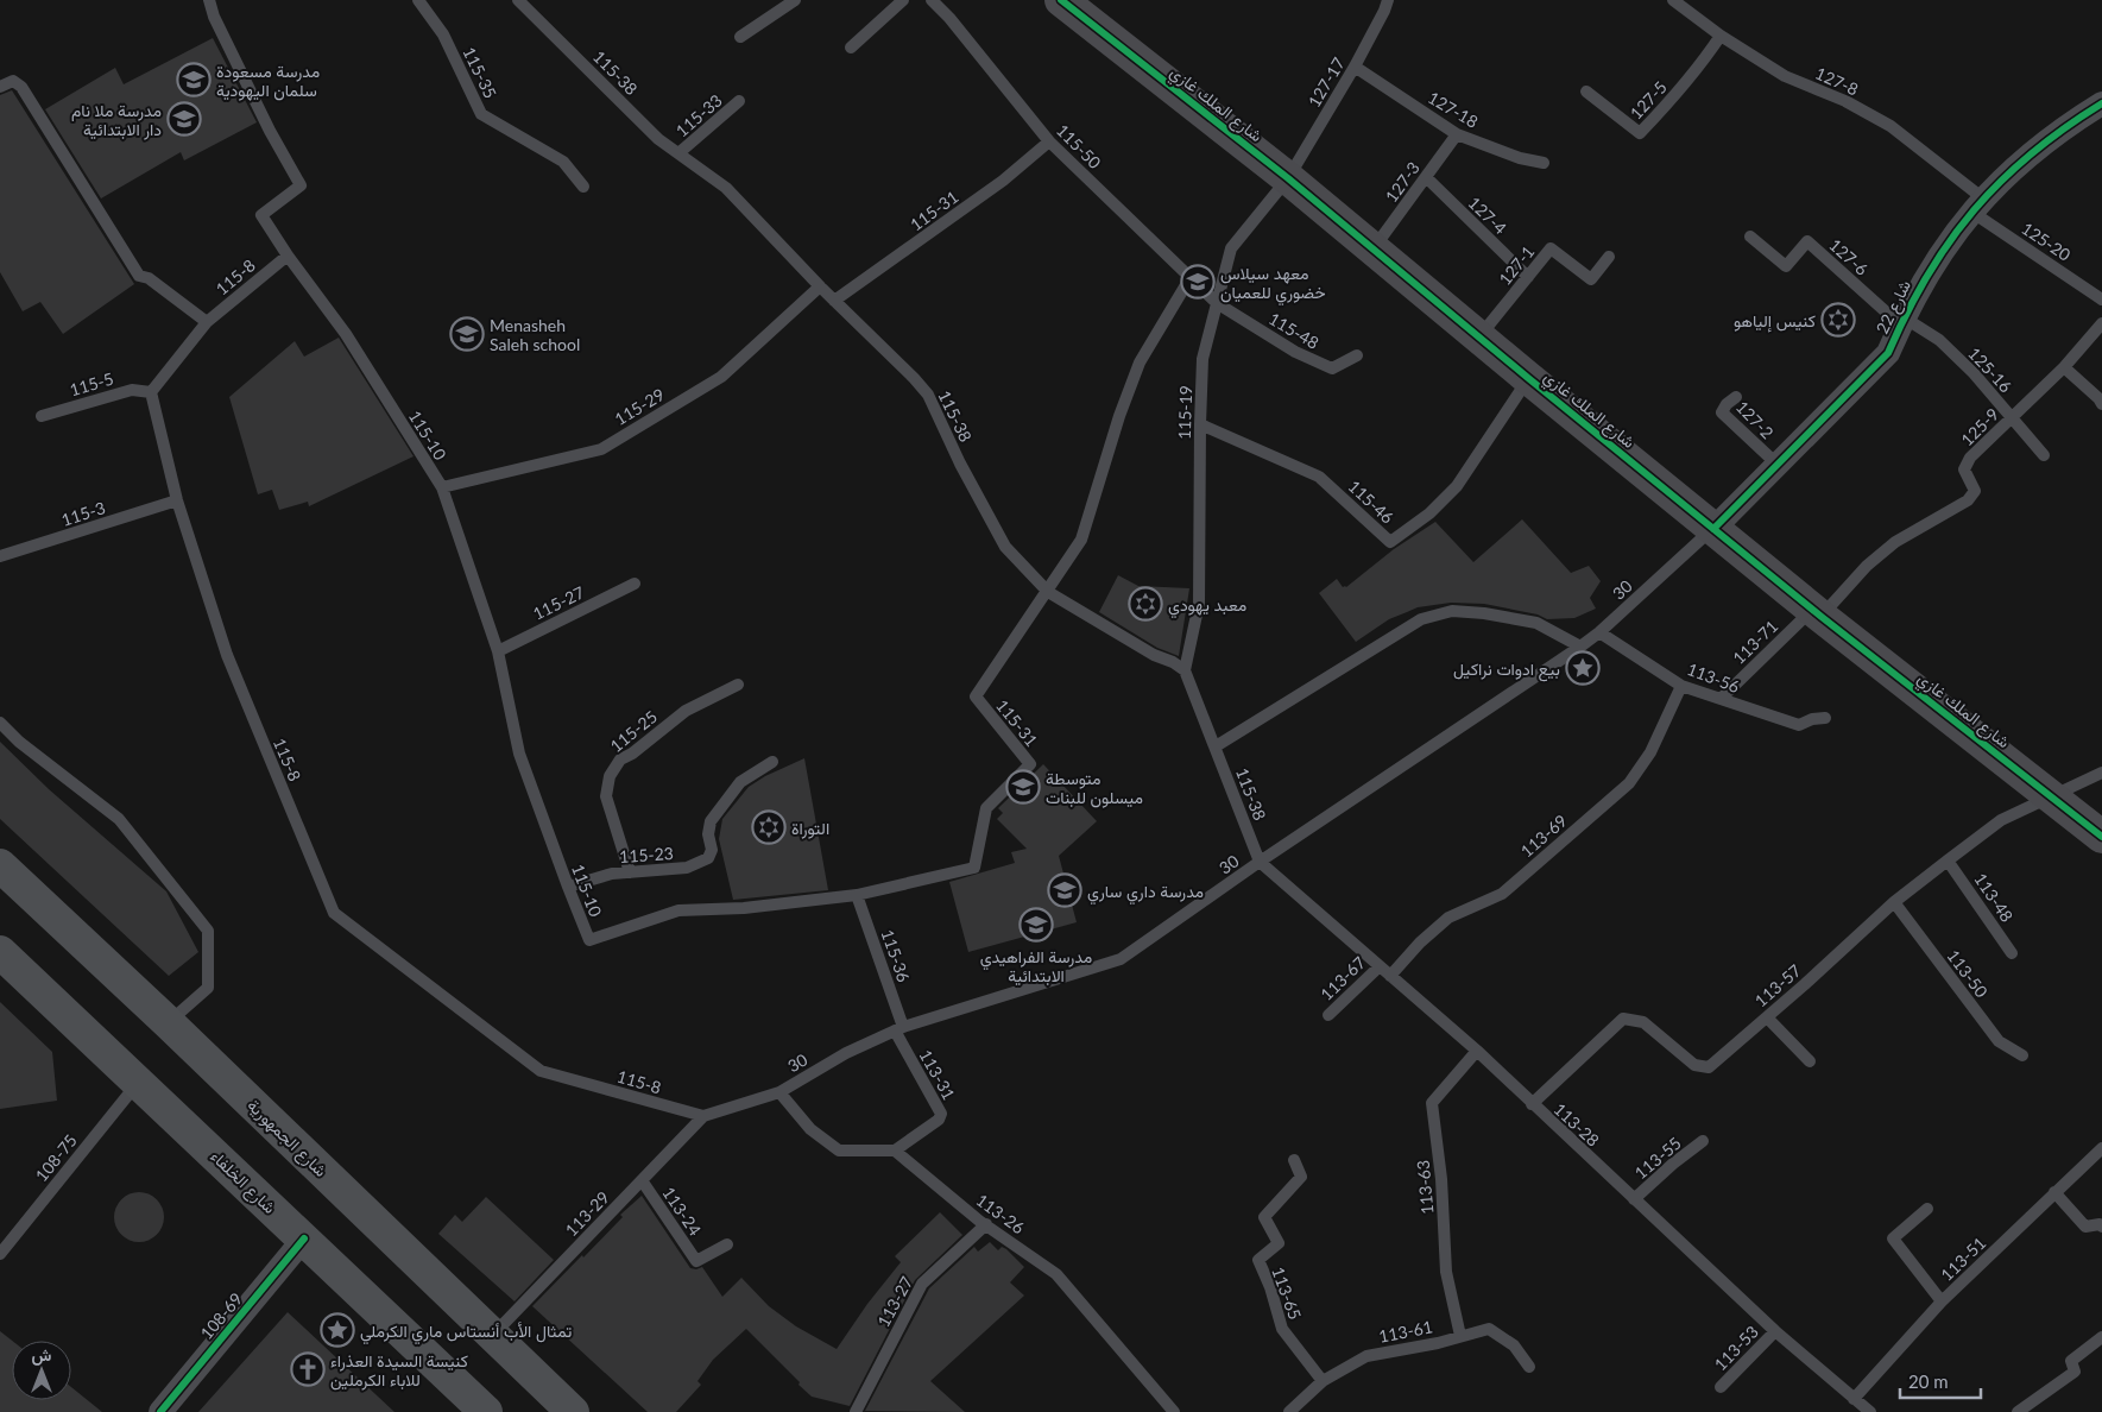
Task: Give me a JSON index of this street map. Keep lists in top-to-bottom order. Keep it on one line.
{"streets":{"main road":["شارع الجمهورية","شارع الخلفاء"],"street":["شارع الملك غازي","شارع 22","108-69"],"lane":["115-35","115-38","127-8","127-17","127-5","127-18","115-33","115-50","127-3","115-31","127-4","125-20","127-6","127-1","115-8","115-48","125-16","115-5","115-29","115-19","127-2","125-9","115-10","115-46","115-3","30","115-27","113-71","113-56","115-25","113-69","115-23","113-48","115-36","113-50","113-67","113-57","113-31","113-28","108-75","113-55","113-63","113-24","113-29","113-26","113-51","113-65","113-27","113-61","113-53"]},"crossings":[["115-38","115-33"],["115-38","115-31"],["115-38","115-29"],["115-38","115-19"],["115-38","30"],["115-38","113-28"],["127-8","127-5"],["127-8","125-20"],["127-8","شارع 22"],["127-17","شارع الملك غازي"],["127-17","127-18"],["127-17","115-19"],["شارع الملك غازي","127-3"],["شارع الملك غازي","127-1"],["شارع الملك غازي","شارع 22"],["شارع الملك غازي","115-19"],["شارع الملك غازي","125-9"],["شارع الملك غازي","115-46"],["شارع الملك غازي","30"],["شارع الملك غازي","113-71"],["شارع الملك غازي","113-57"],["127-18","127-3"],["115-50","115-31"],["115-50","115-48"],["115-50","115-19"],["127-3","127-4"],["115-31","115-10"],["115-31","115-36"],["127-4","127-1"],["125-20","شارع 22"],["127-6","شارع 22"],["127-6","125-16"],["115-8","115-5"],["115-8","115-10"],["115-8","115-3"],["115-8","30"],["115-8","113-29"],["شارع 22","125-16"],["شارع 22","127-2"],["شارع 22","30"],["115-48","115-19"],["125-16","125-9"],["115-29","115-10"],["115-19","115-46"],["125-9","113-71"],["115-10","115-27"],["115-10","115-23"],["30","113-56"],["30","115-36"],["30","113-31"],["30","113-28"],["30","113-29"],["113-71","113-56"],["113-56","113-69"],["115-25","115-23"],["113-69","113-28"],["113-48","113-57"],["115-36","113-31"],["113-50","113-57"],["113-67","113-28"],["113-57","113-28"],["113-31","113-26"],["113-28","113-55"],["113-28","113-63"],["113-28","113-51"],["113-28","113-53"],["شارع الجمهورية","113-29"],["108-75","شارع الخلفاء"],["شارع الخلفاء","108-69"],["113-63","113-61"],["113-24","113-29"],["113-26","113-27"],["113-65","113-61"]],"places":{"school or university":["مدرسة مسعودة سلمان اليهودية","مدرسة ملا نام دار الابتدائية","معهد سيلاس خضوري للعميان","Menasheh Saleh school","متوسطة ميسلون للبنات","مدرسة داري ساري","مدرسة الفراهيدي الابتدائية"],"synagogue":["كنيس إلياهو","معبد يهودي","التوراة"],"place":["بيع ادوات نراكيل","تمثال الأب أنستاس ماري الكرملي"],"church":["كنيسة السيدة العذراء للاباء الكرملين"]},"scale_bar":"20 m","north":"top"}
